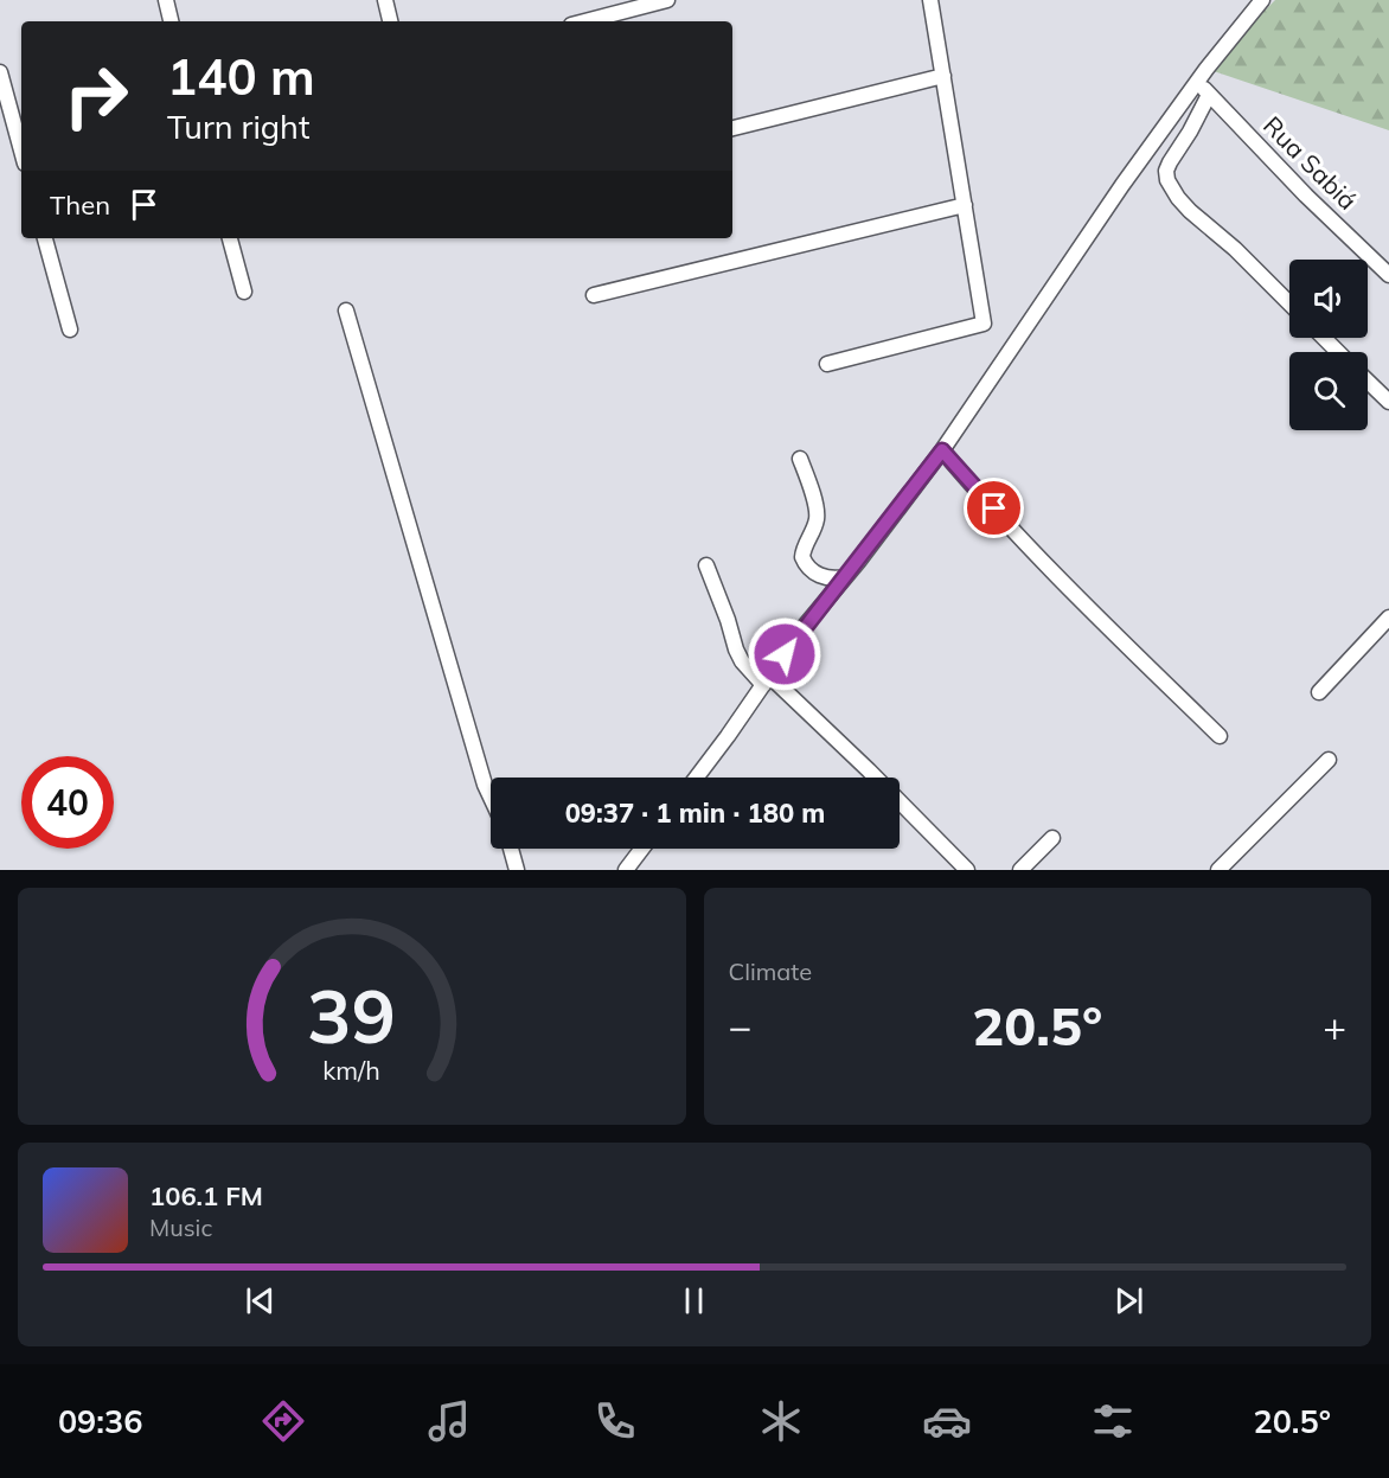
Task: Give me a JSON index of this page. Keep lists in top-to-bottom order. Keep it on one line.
{"streets":{"street":["Rua Sabiá"]},"page":{"turn":["140 m","Turn right"],"then":"Then","limit":"40","trip":"09:37 · 1 min · 180 m","tile":"Climate","heat":["−","20.5°","+"],"song":["106.1 FM","Music"],"tabs":["09:36","20.5°"],"gauge":["39","km/h"]}}
